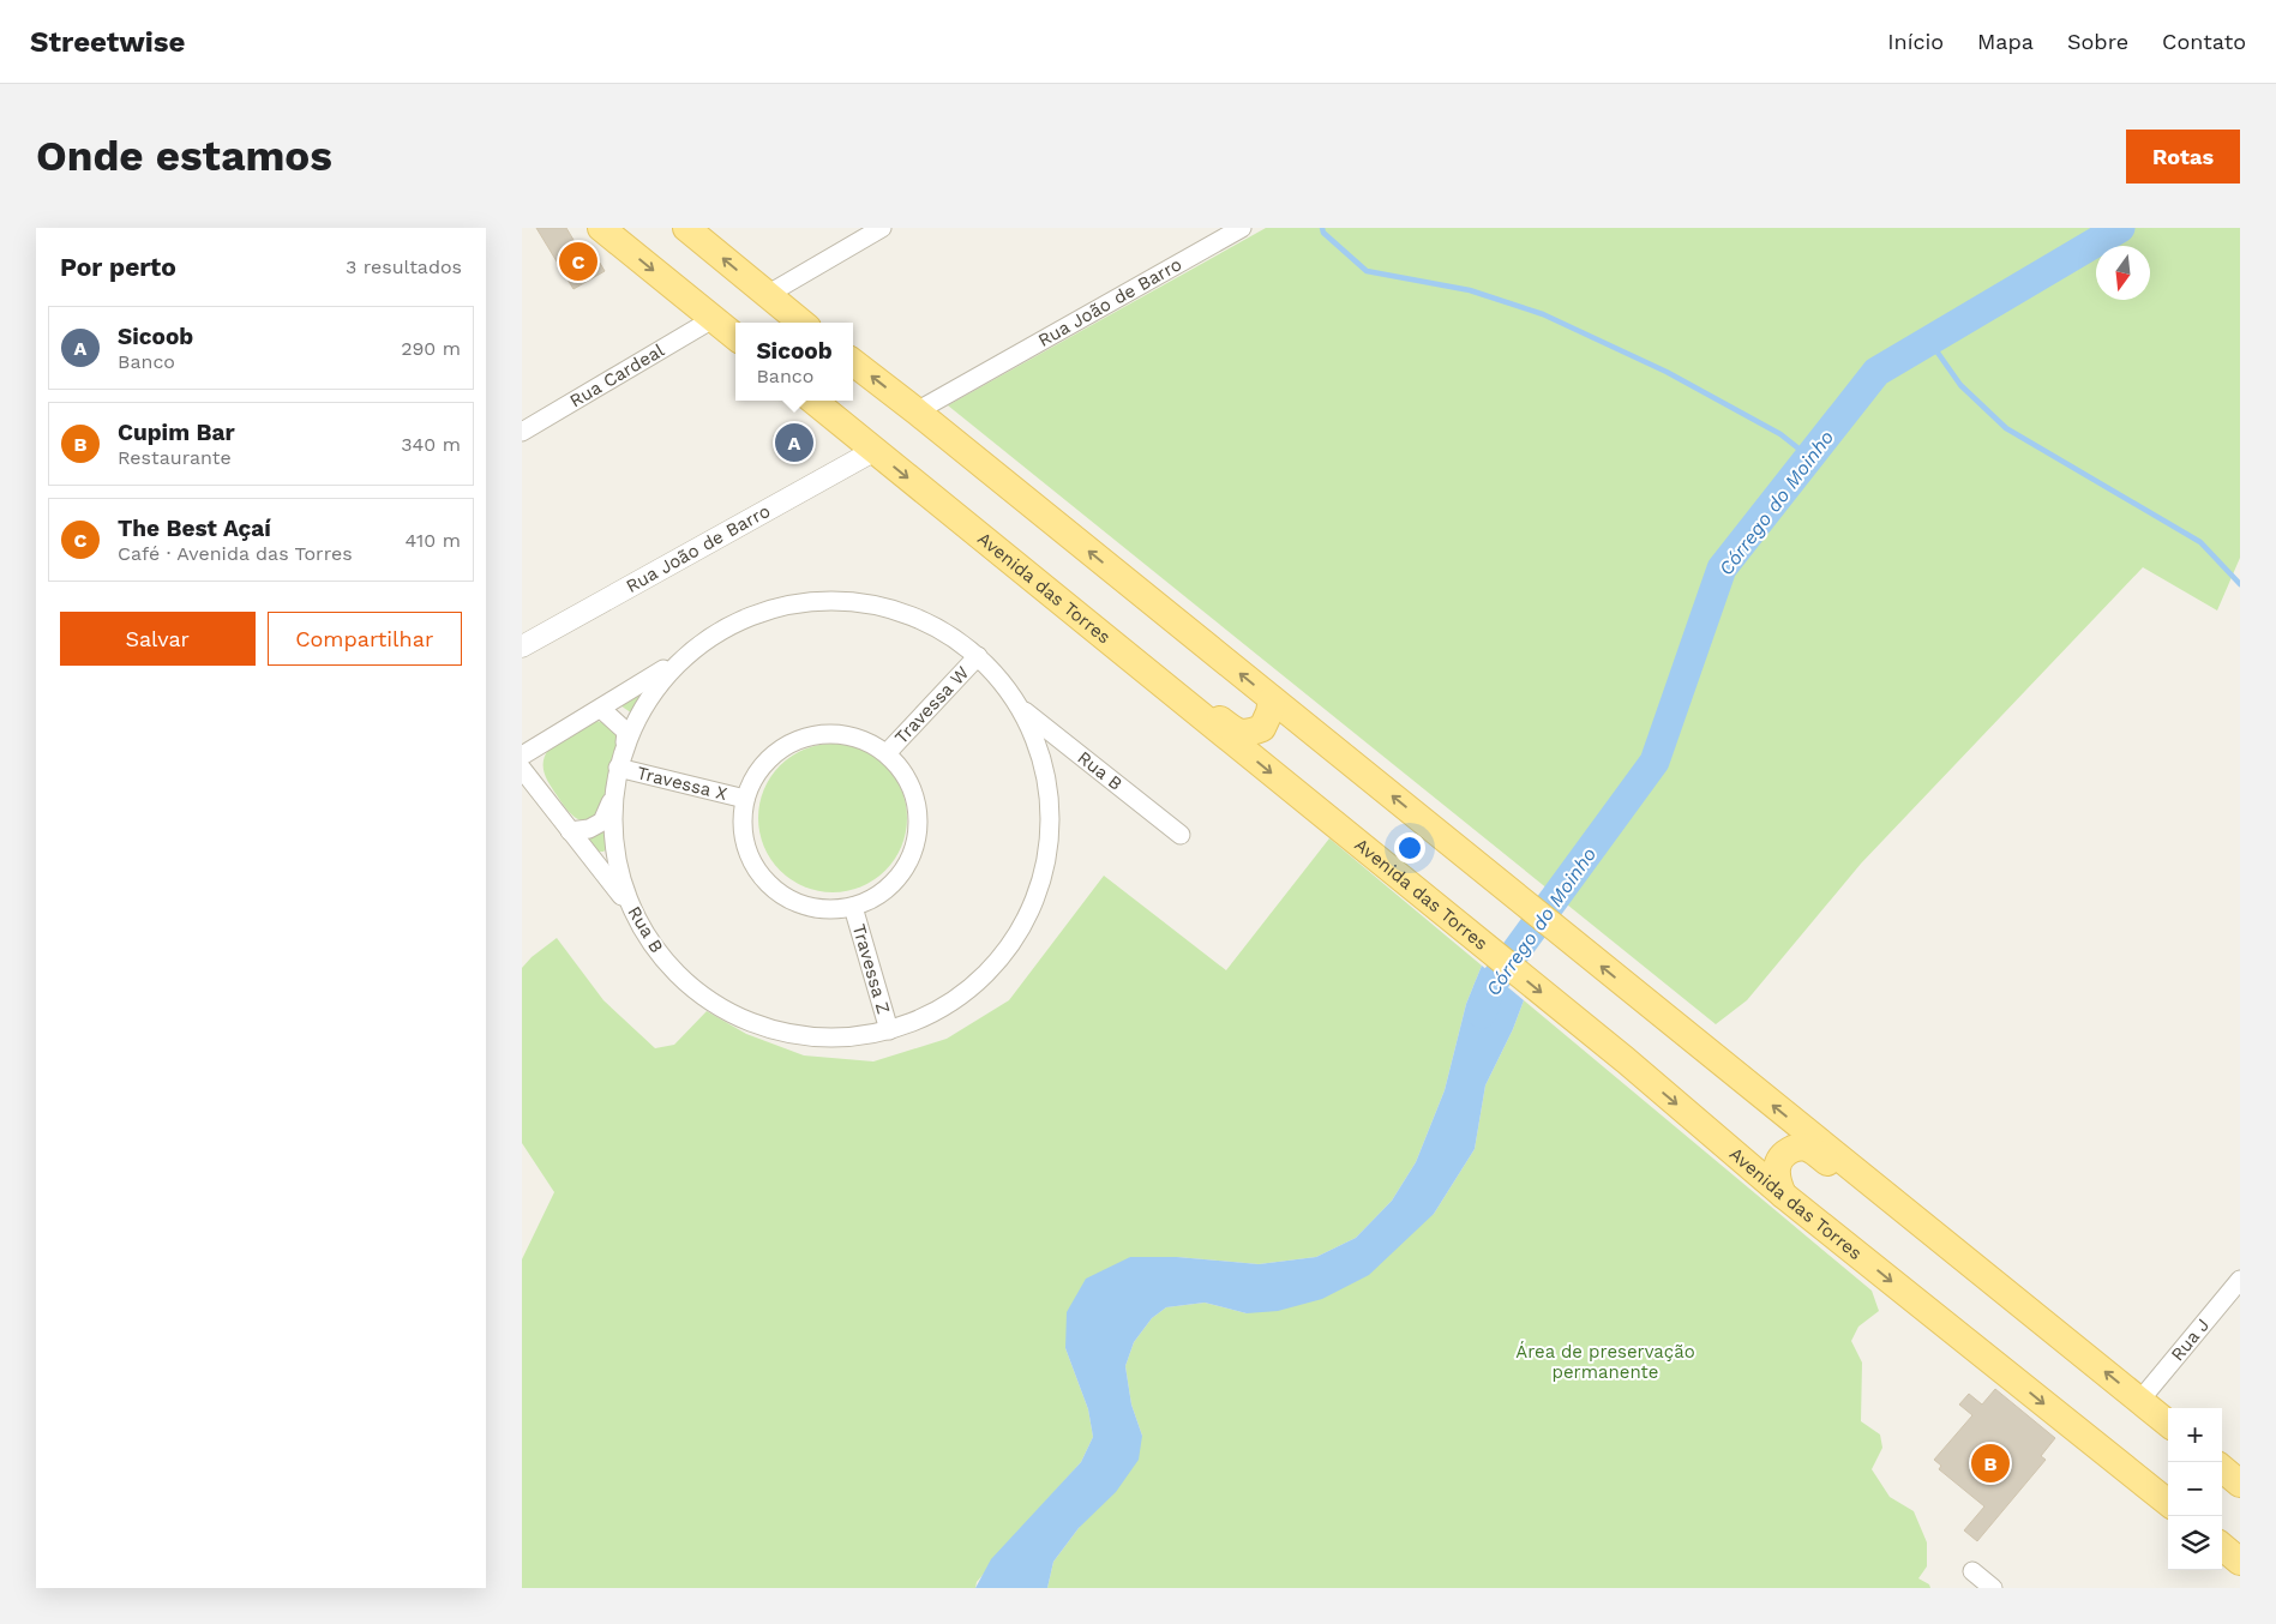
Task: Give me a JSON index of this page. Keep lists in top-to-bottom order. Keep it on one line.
{"streets":{"main road":["Avenida das Torres"],"street":["Rua João de Barro","Rua Cardeal","Travessa W","Rua B","Travessa X","Travessa Z","Rua J"]},"crossings":[["Rua João de Barro","Avenida das Torres"],["Travessa W","Rua B"],["Travessa W","Travessa X"],["Travessa W","Travessa Z"],["Rua B","Travessa X"],["Rua B","Travessa Z"],["Travessa X","Travessa Z"]],"water":["Córrego do Moinho"],"parks":["Área de preservação permanente"],"north":"bottom","page":{"header":"Streetwise","nav":["Início","Mapa","Sobre","Contato"],"buttons":["Rotas",["Salvar","Compartilhar"]],"title":"Onde estamos","heading":["Por perto","3 resultados"],"pins":["C","A","B"],"list":[{"mark":"A","name":"Sicoob","note":"Banco","value":"290 m"},{"mark":"B","name":"Cupim Bar","note":"Restaurante","value":"340 m"},{"mark":"C","name":"The Best Açaí","note":"Café · Avenida das Torres","value":"410 m"}],"popup":["Sicoob","Banco"],"map_buttons":["+","−"]}}
